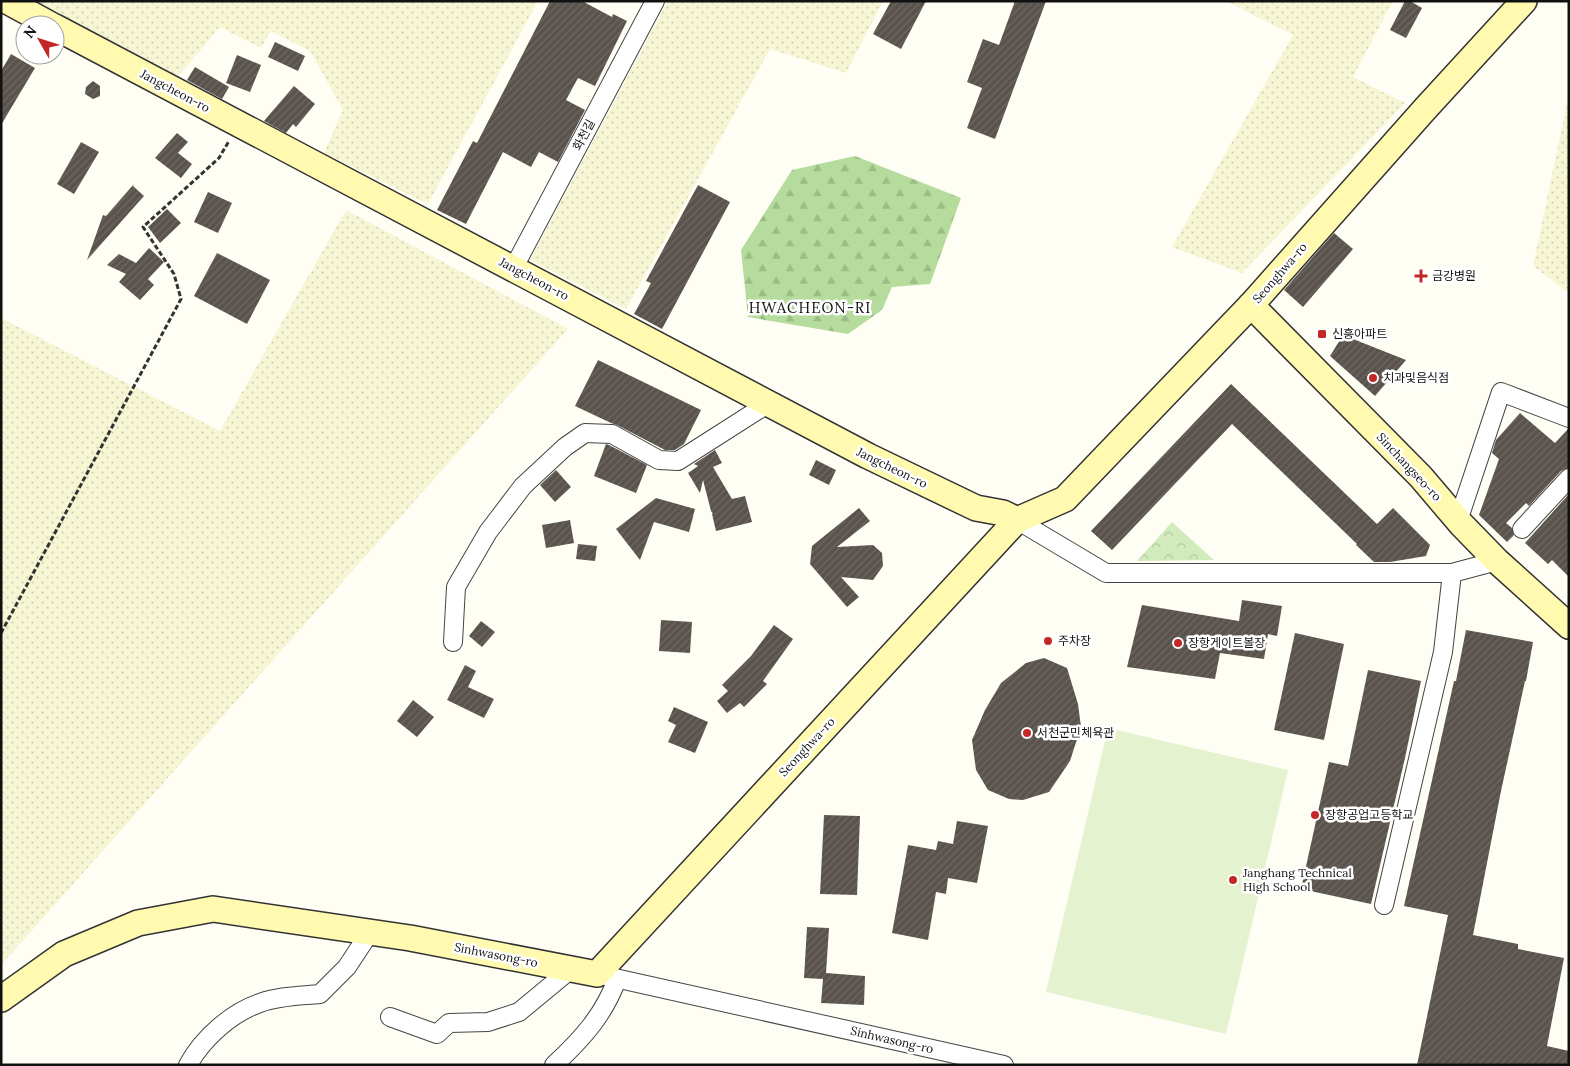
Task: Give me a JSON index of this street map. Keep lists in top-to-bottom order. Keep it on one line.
{"streets":{"main road":["Jangcheon-ro","Seonghwa-ro","Sinchangseo-ro","Sinhwasong-ro"],"street":["화천길"]},"crossings":[["Jangcheon-ro","화천길"],["Jangcheon-ro","Seonghwa-ro"],["Seonghwa-ro","Sinchangseo-ro"],["Seonghwa-ro","Sinhwasong-ro"]],"districts":["HWACHEON-RI"],"places":{"health":["금강병원"],"transit":["신흥아파트"],"other":["치과및음식점","주차장","장항게이트볼장","서천군민체육관","장항공업고등학교","Janghang Technical High School"]},"north":"top left"}
